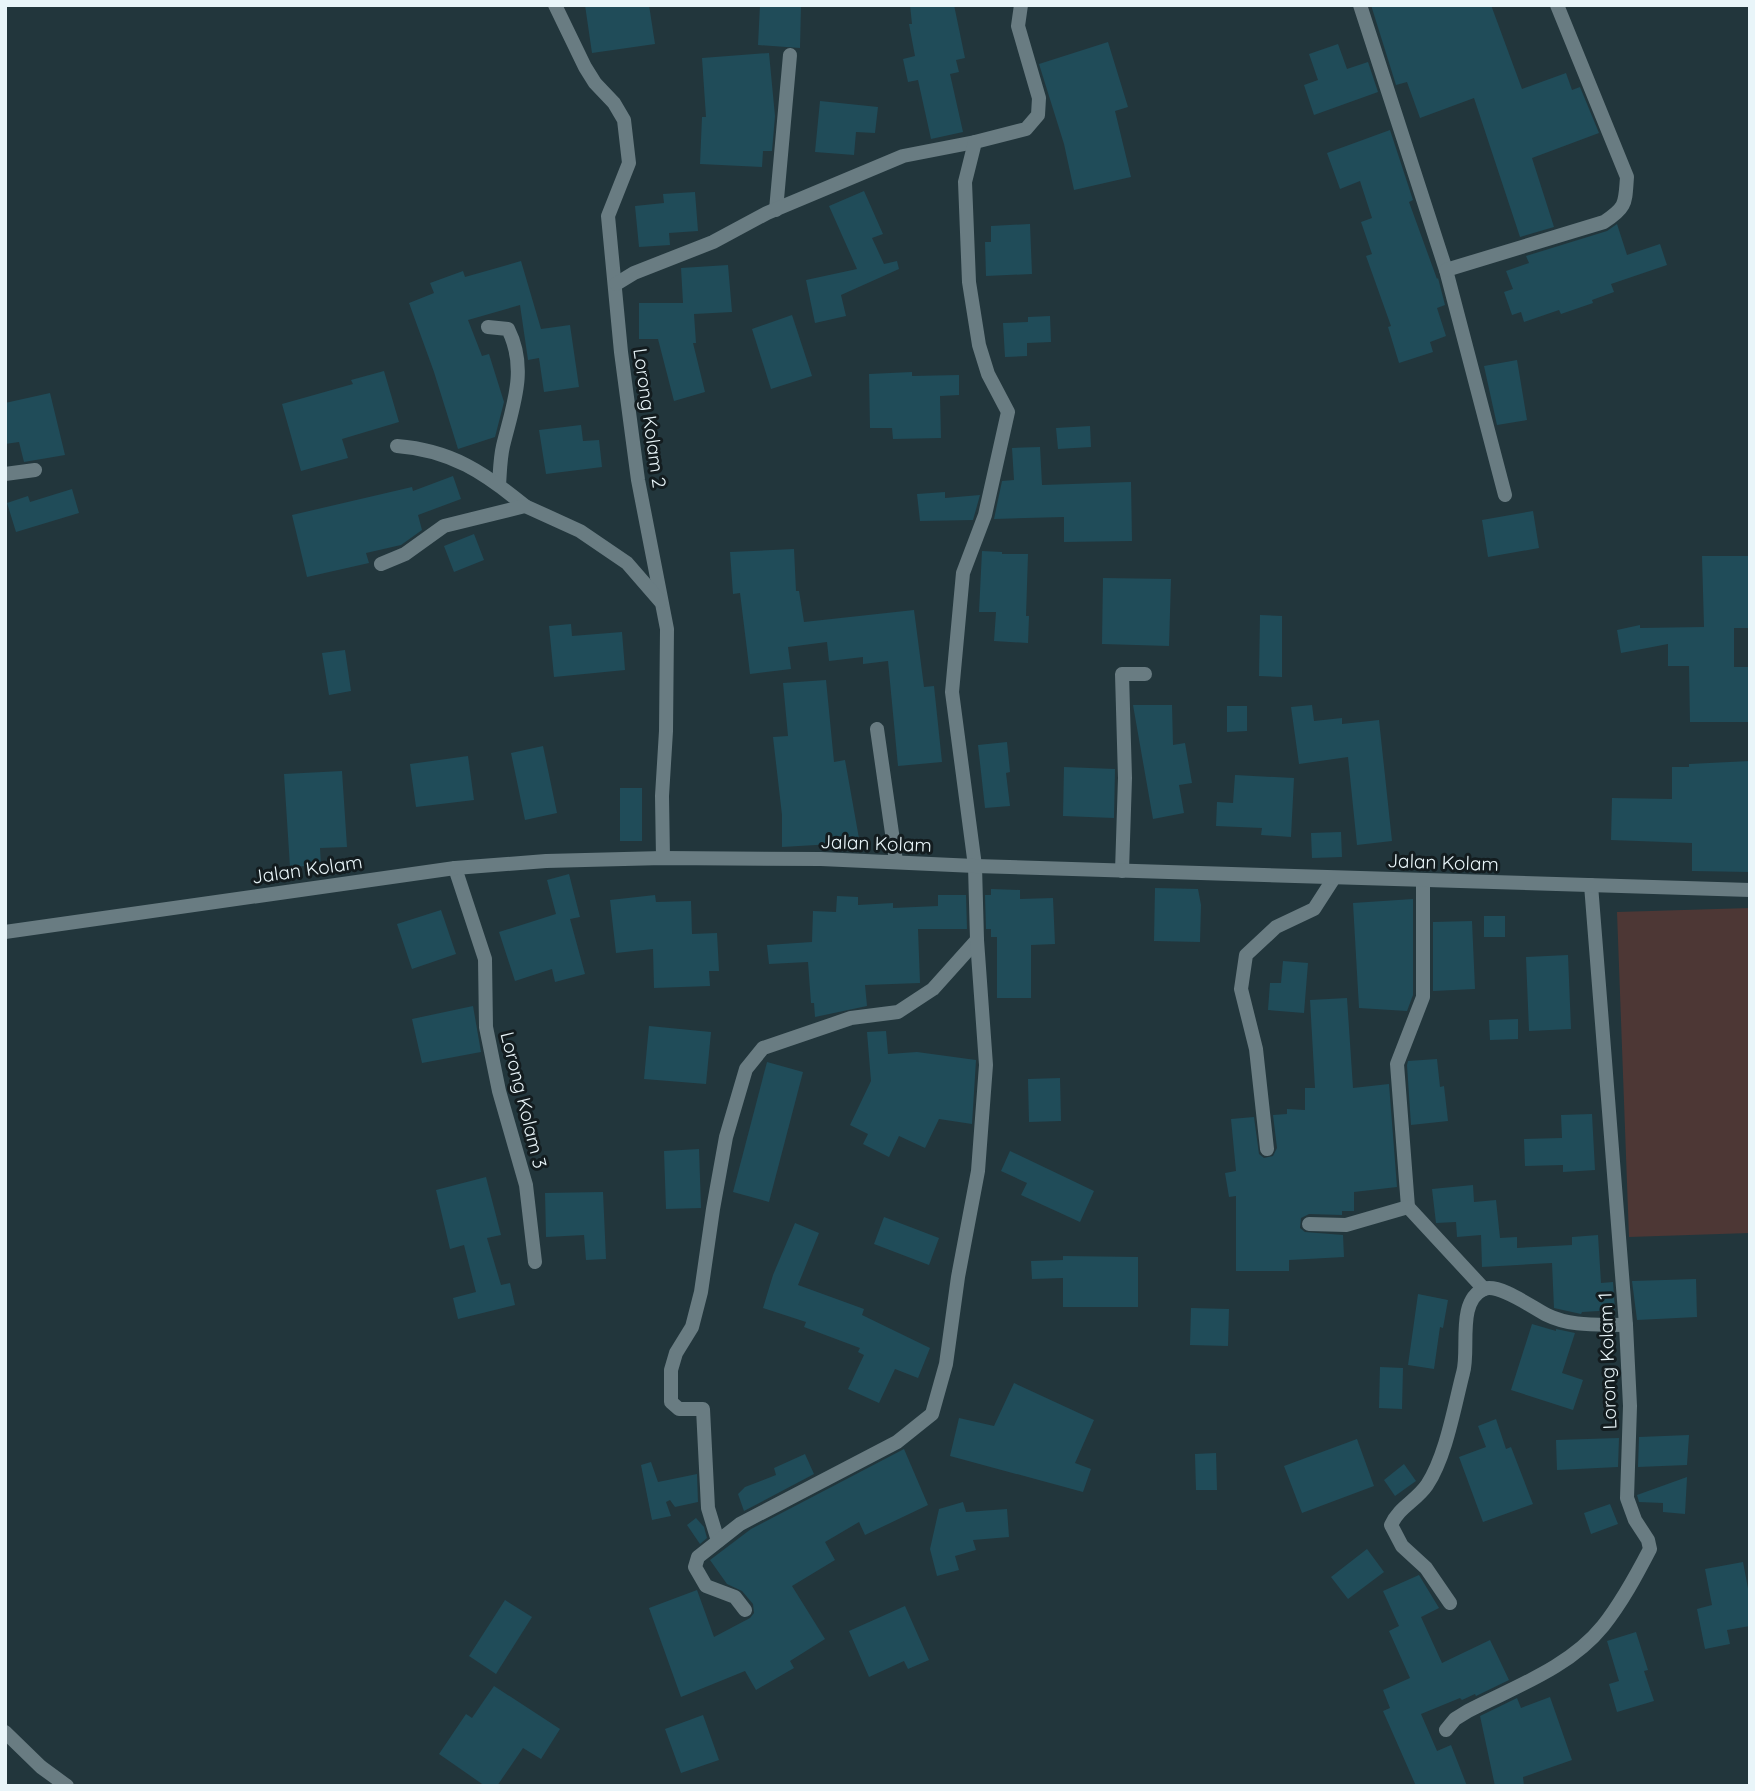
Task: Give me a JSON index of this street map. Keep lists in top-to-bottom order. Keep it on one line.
{"streets":{"street":["Lorong Kolam 2","Jalan Kolam","Lorong Kolam 3","Lorong Kolam 1"]},"crossings":[["Lorong Kolam 2","Jalan Kolam"],["Jalan Kolam","Lorong Kolam 3"],["Jalan Kolam","Lorong Kolam 1"]]}
